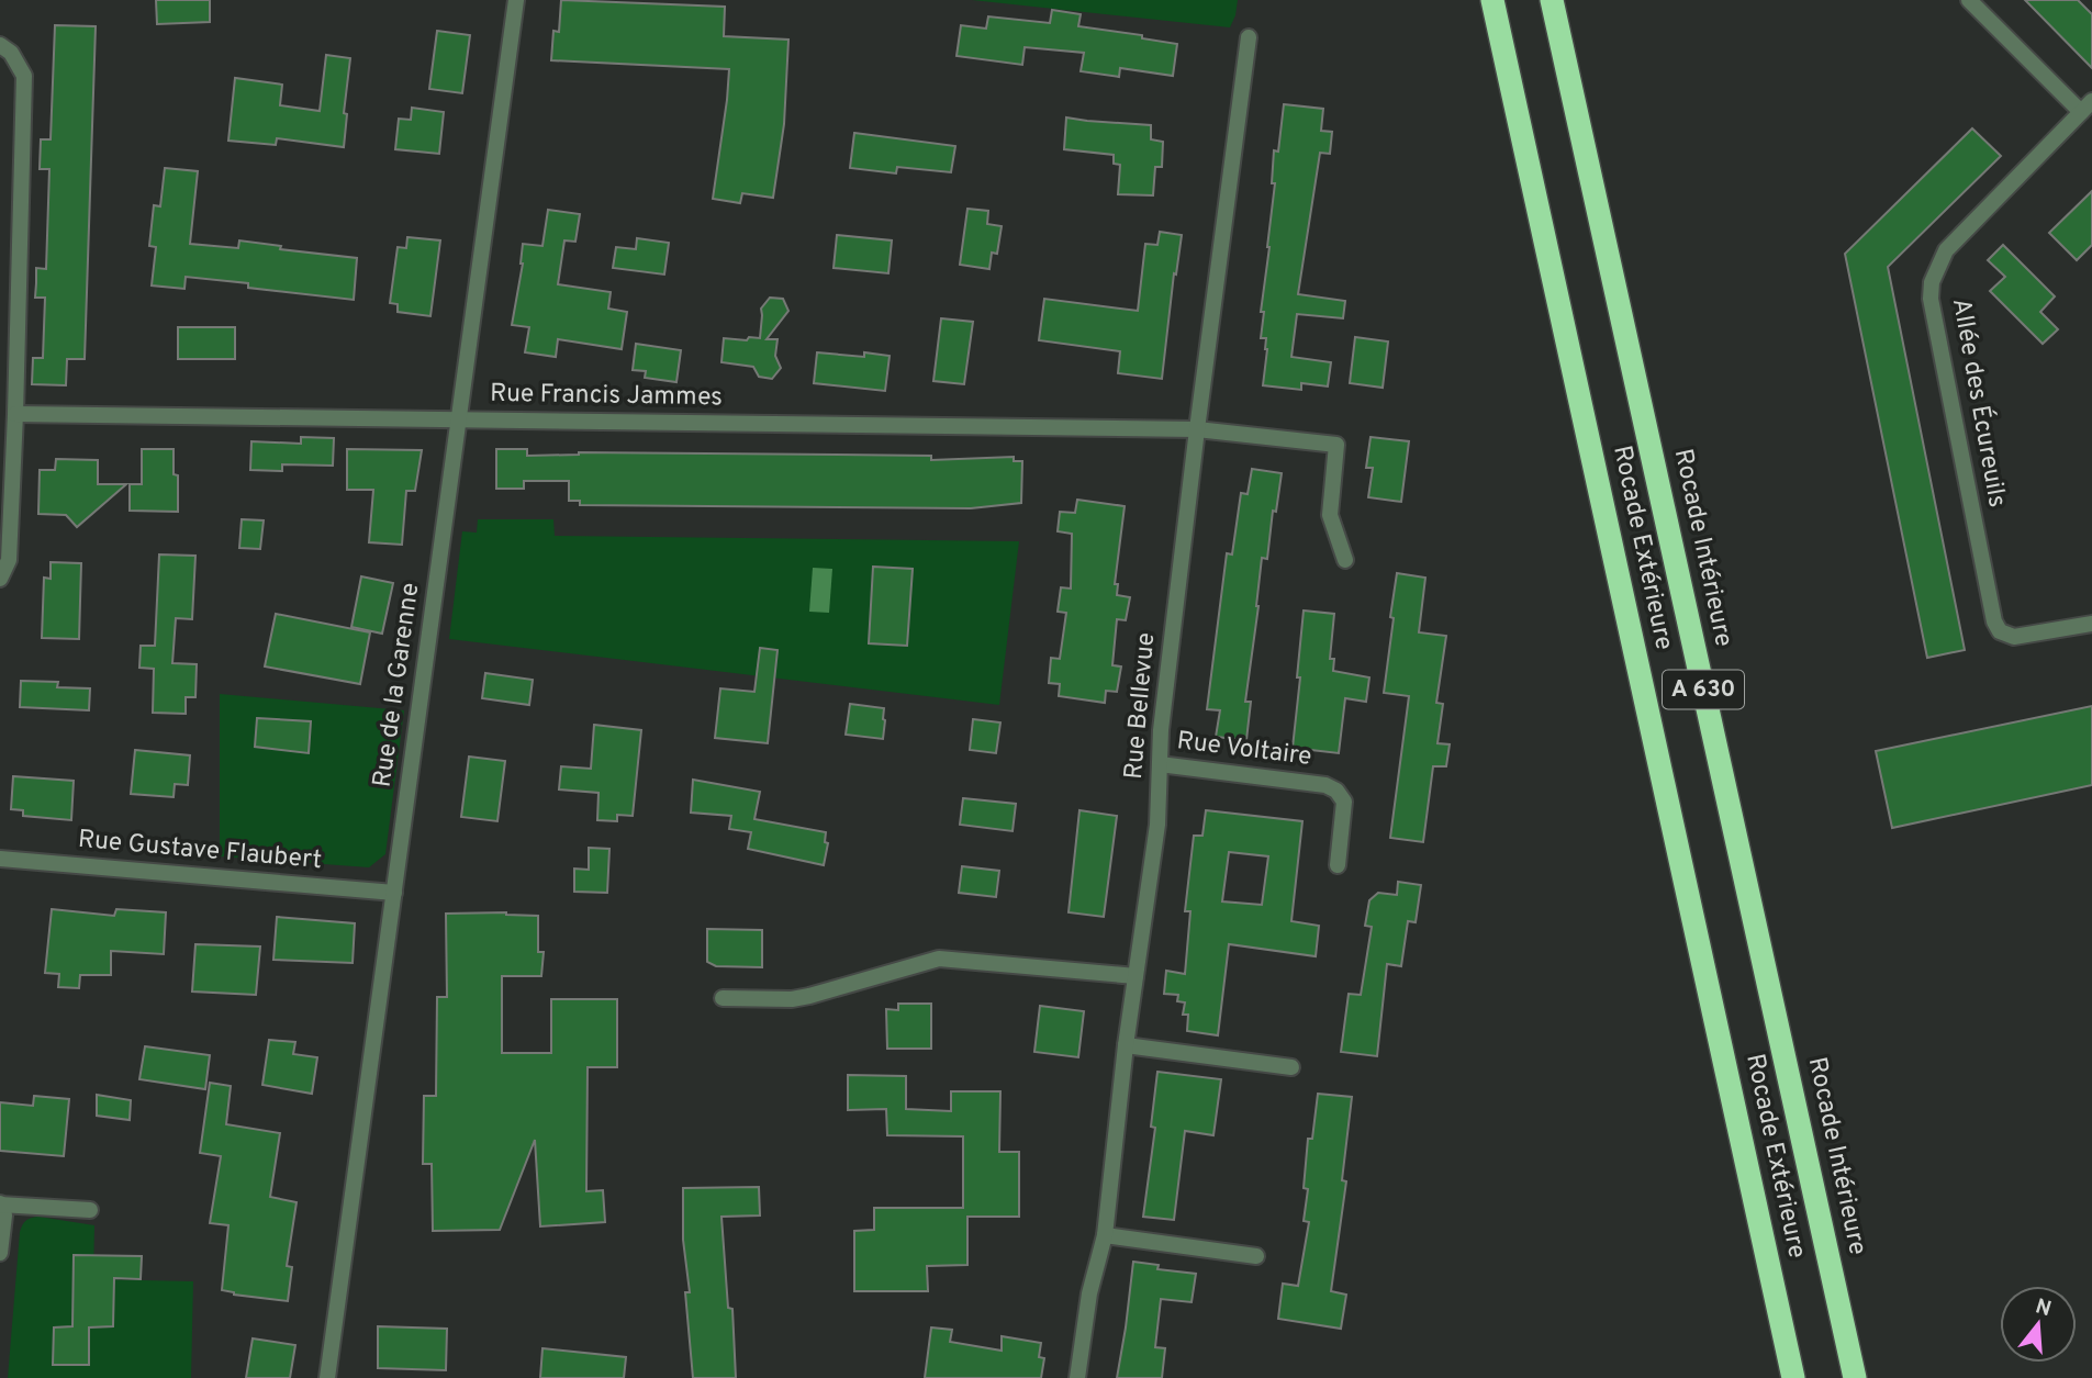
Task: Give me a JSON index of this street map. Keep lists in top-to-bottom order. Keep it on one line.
{"streets":{"highway":["Rocade Extérieure","Rocade Intérieure","A 630"],"street":["Rue Francis Jammes","Allée des Écureuils","Rue de la Garenne","Rue Bellevue","Rue Voltaire","Rue Gustave Flaubert"]},"crossings":[["Rue Francis Jammes","Rue de la Garenne"],["Rue Francis Jammes","Rue Bellevue"],["Rue de la Garenne","Rue Gustave Flaubert"],["Rue Bellevue","Rue Voltaire"]],"north":"top"}
